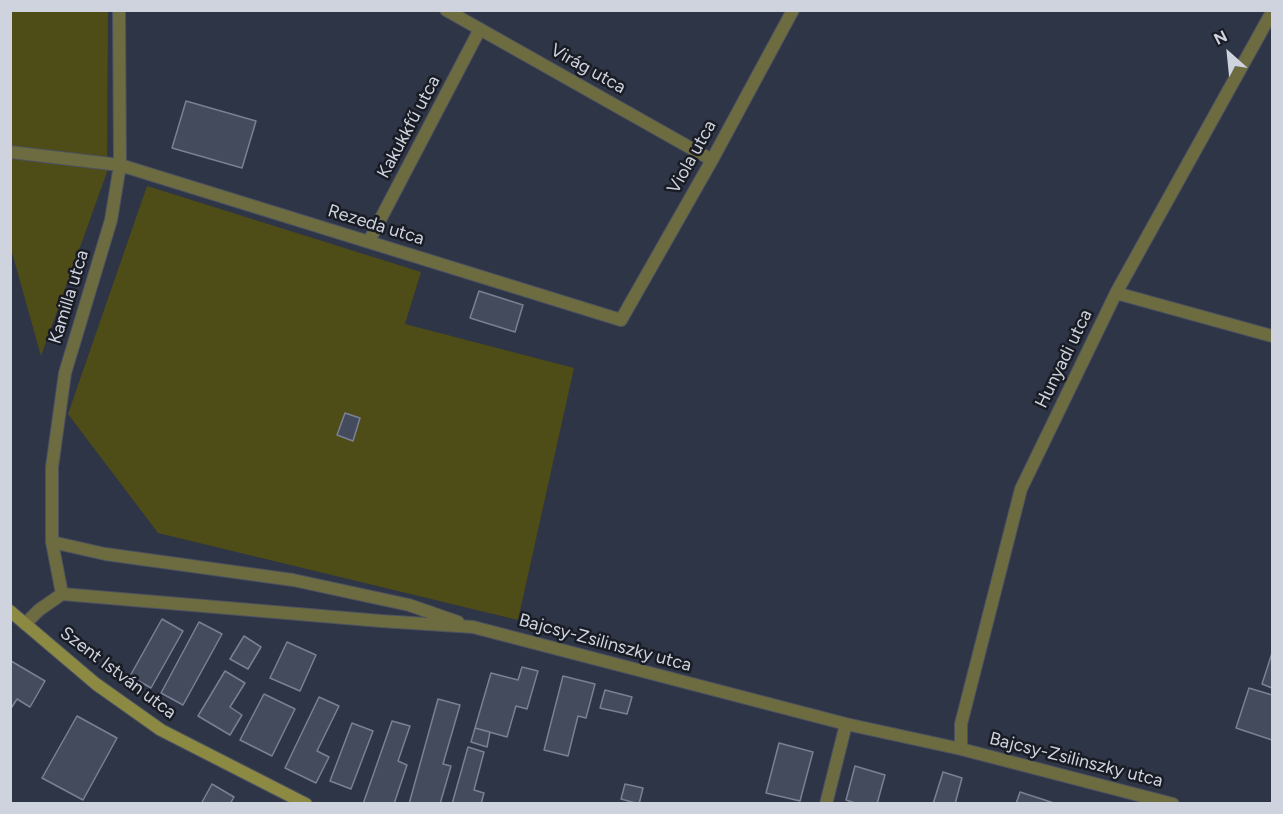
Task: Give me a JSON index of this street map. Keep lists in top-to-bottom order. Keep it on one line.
{"streets":{"main road":["Szent István utca"],"street":["Virág utca","Kakukkfű utca","Viola utca","Rezeda utca","Kamilla utca","Hunyadi utca","Bajcsy-Zsilinszky utca"]},"crossings":[["Virág utca","Kakukkfű utca"],["Virág utca","Viola utca"],["Kakukkfű utca","Rezeda utca"],["Viola utca","Rezeda utca"],["Rezeda utca","Kamilla utca"],["Kamilla utca","Bajcsy-Zsilinszky utca"],["Hunyadi utca","Bajcsy-Zsilinszky utca"]],"north":"top left"}
